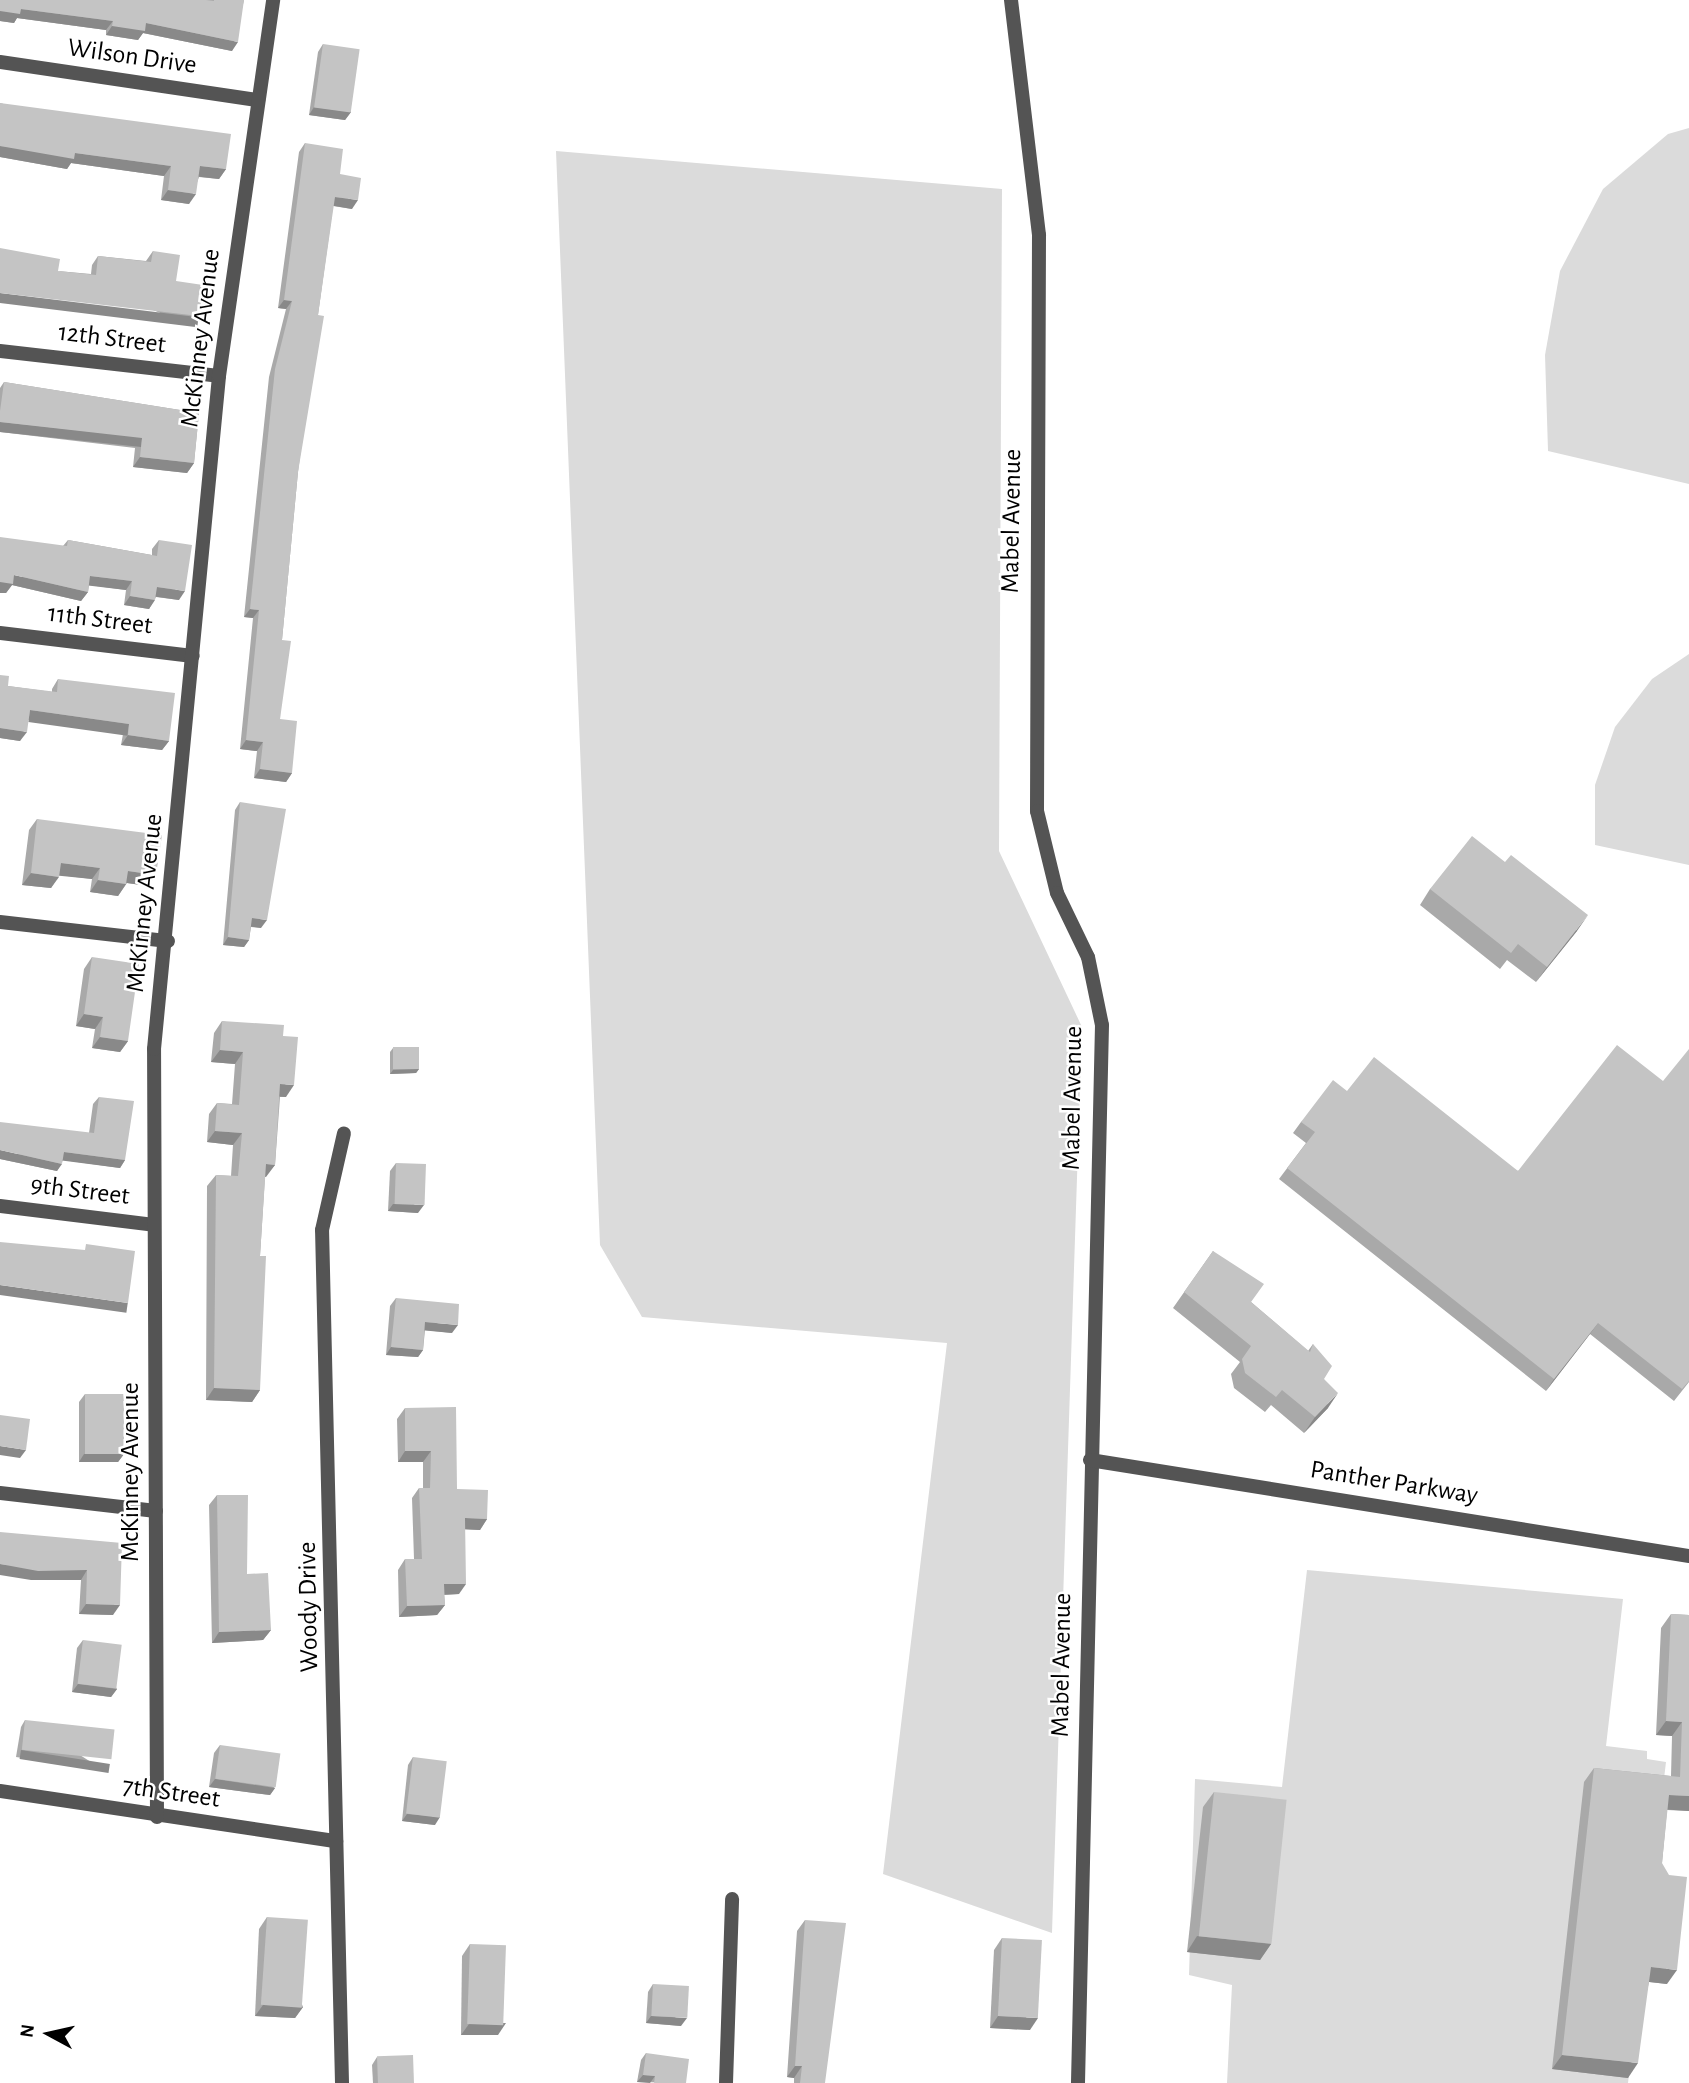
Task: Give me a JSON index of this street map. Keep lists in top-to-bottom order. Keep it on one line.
{"streets":{"street":["Wilson Drive","McKinney Avenue","12th Street","Mabel Avenue","11th Street","9th Street","Panther Parkway","Woody Drive","7th Street"]},"crossings":[["Wilson Drive","McKinney Avenue"],["McKinney Avenue","12th Street"],["McKinney Avenue","11th Street"],["McKinney Avenue","9th Street"],["McKinney Avenue","7th Street"],["Mabel Avenue","Panther Parkway"],["Woody Drive","7th Street"]],"north":"left"}
